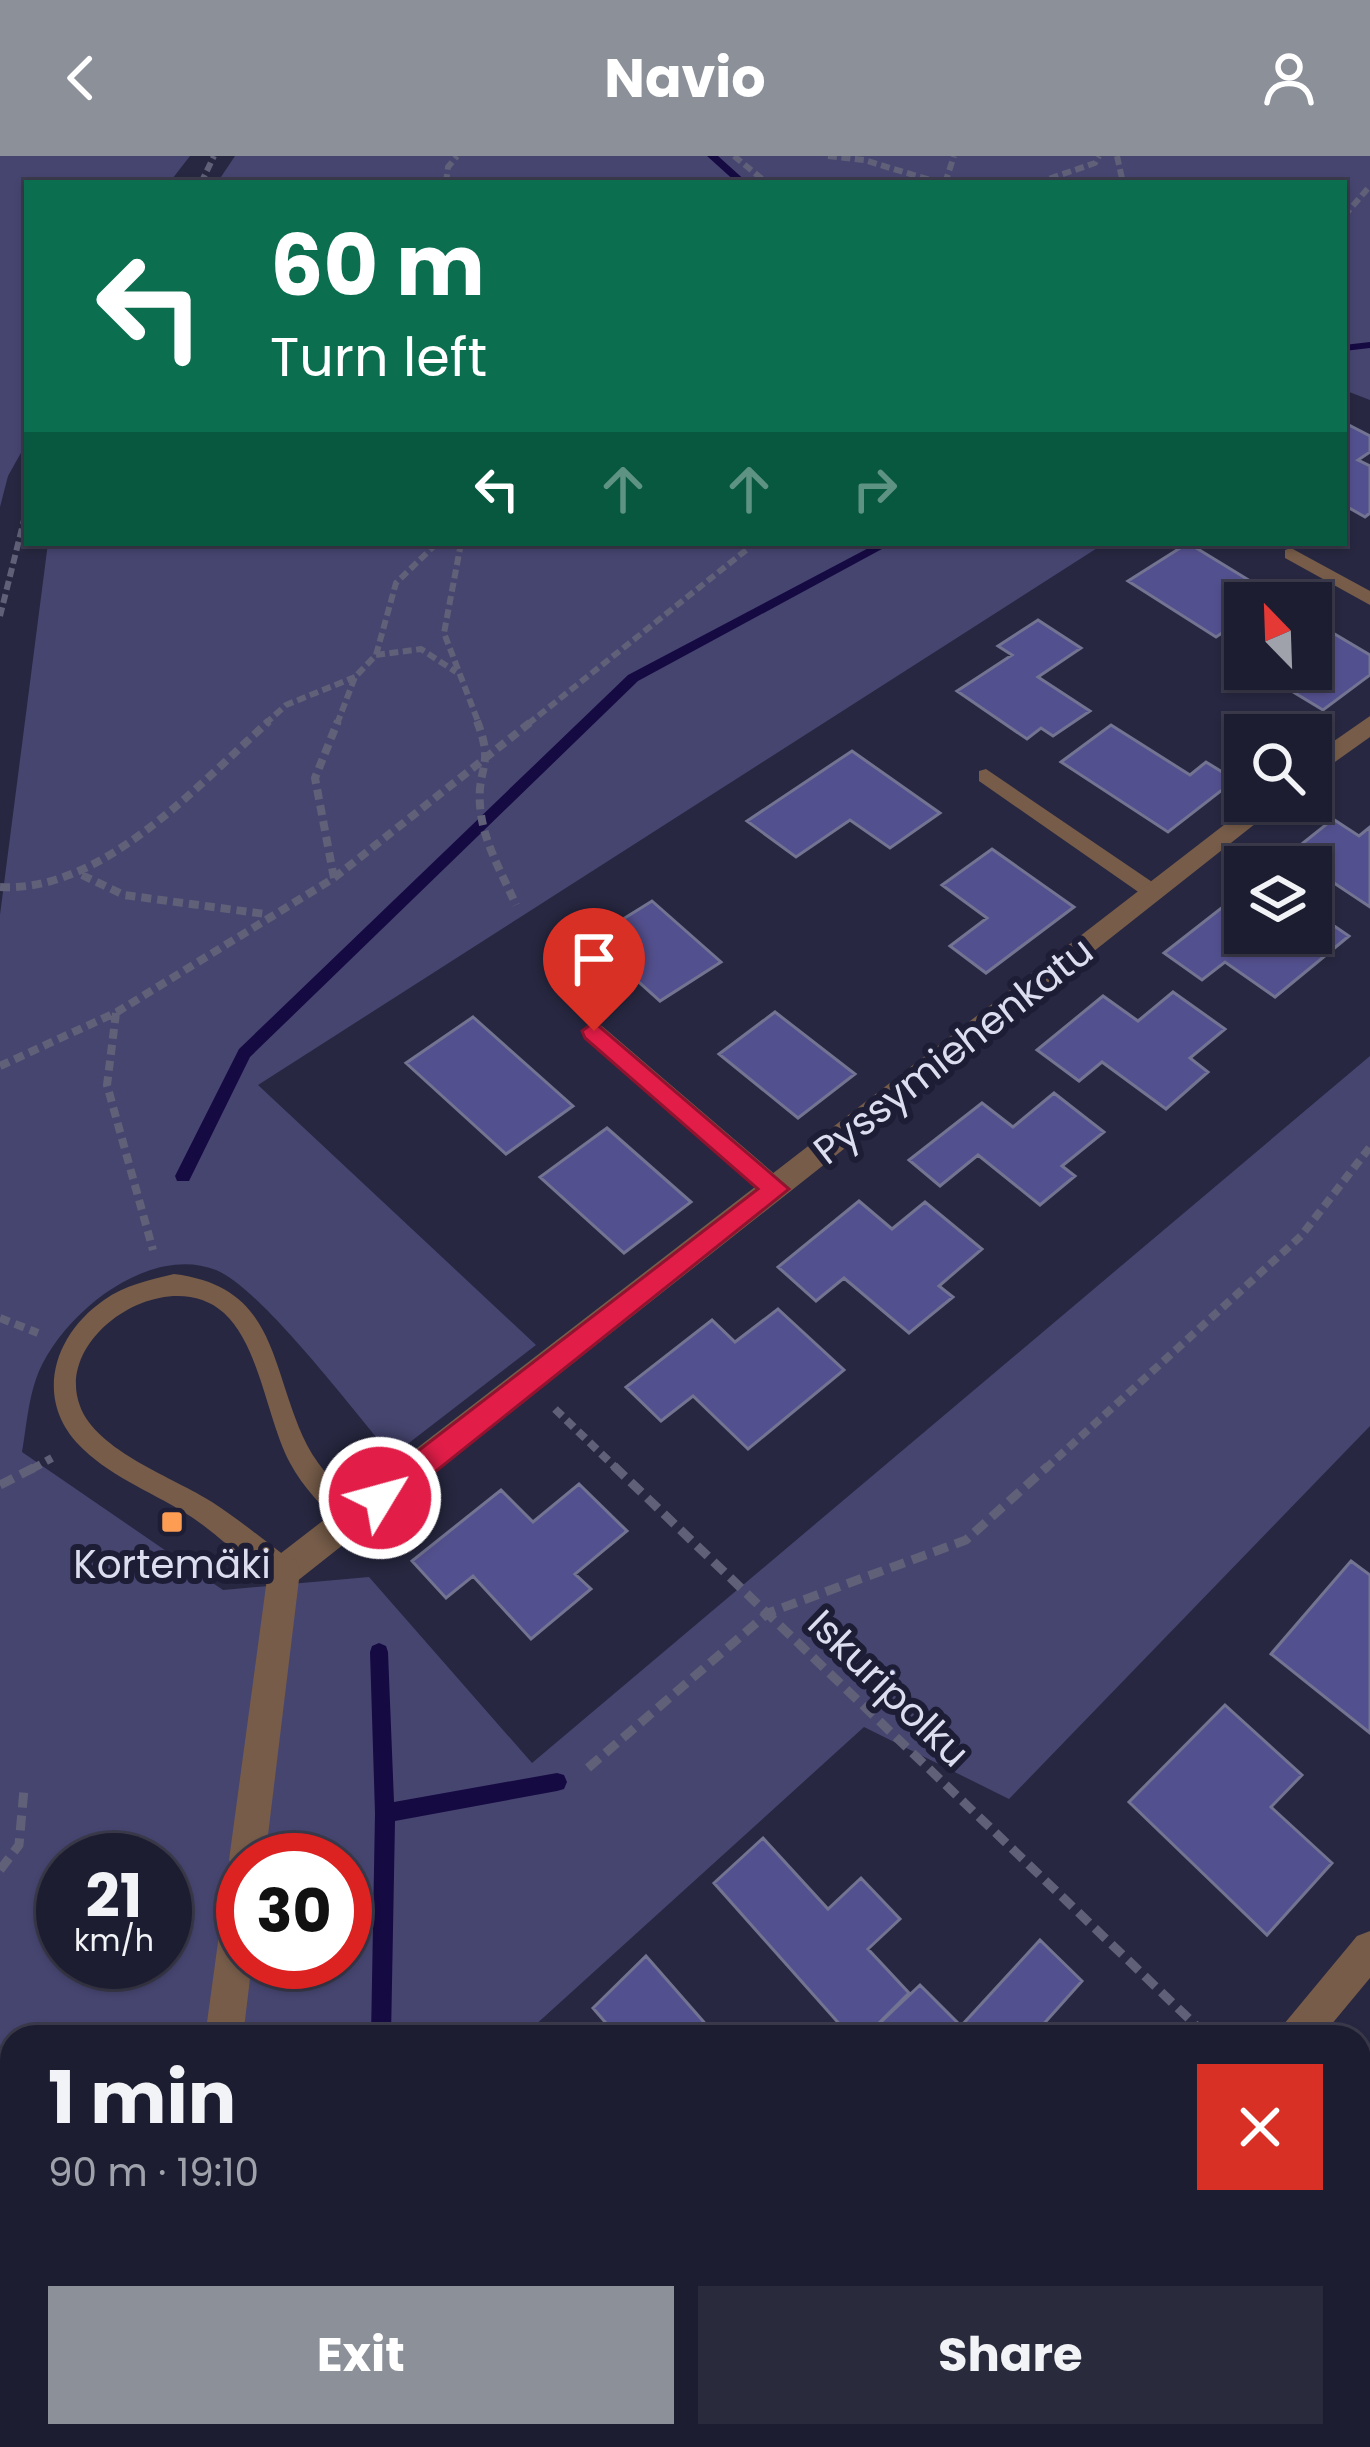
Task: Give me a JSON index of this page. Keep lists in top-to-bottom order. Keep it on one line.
{"streets":{"street":["Pyssymiehenkatu"],"path":["Iskuripolku"]},"crossings":[["Pyssymiehenkatu","Iskuripolku"]],"places":{"transit":["Kortemäki"]},"north":"top left","page":{"header":"Navio","turn":["60 m","Turn left"],"speed":"21 km/h","limit":"30","heading":["1 min","90 m · 19:10"],"buttons":["Exit","Share"]}}
